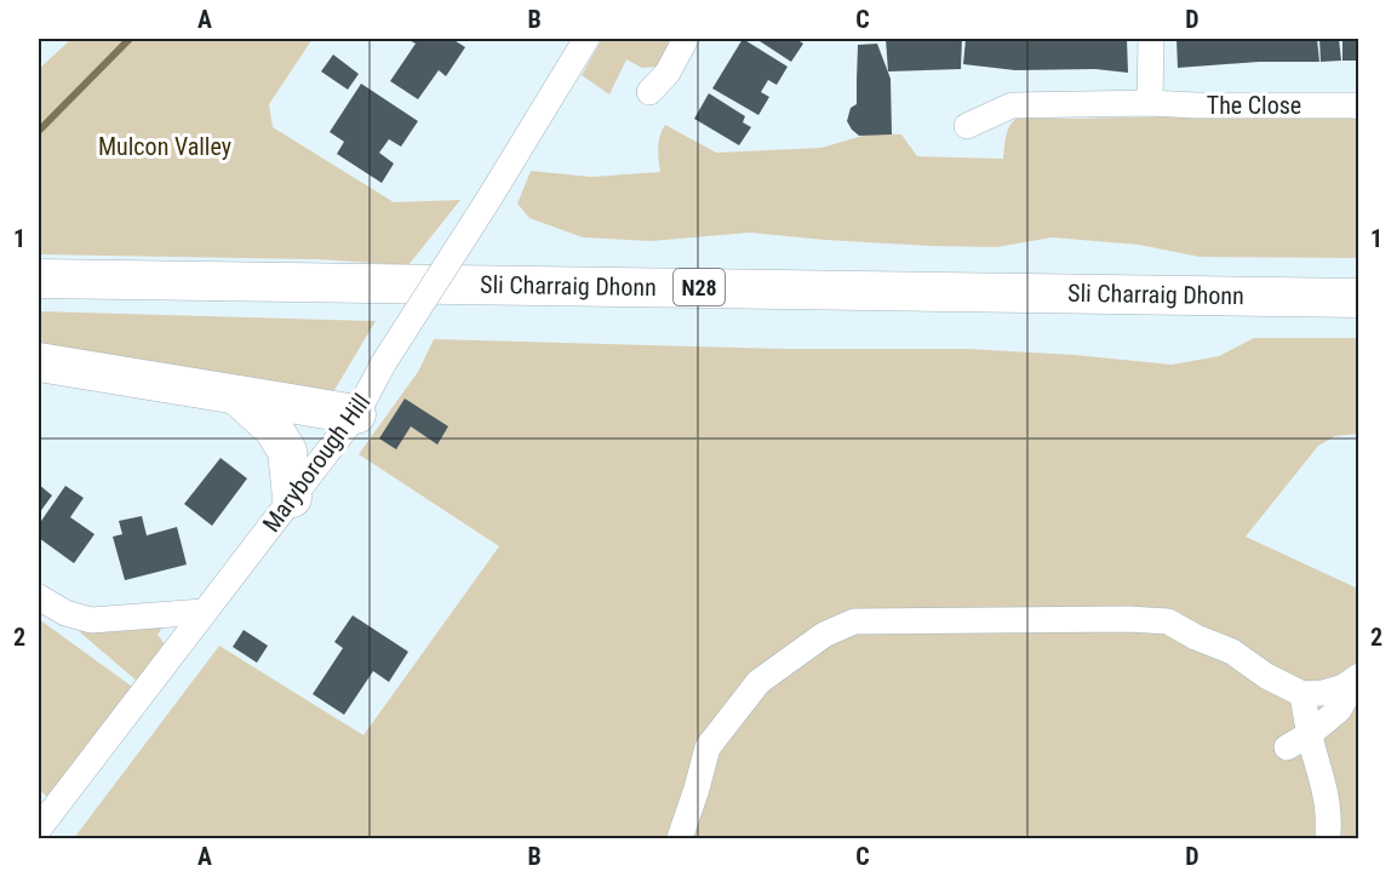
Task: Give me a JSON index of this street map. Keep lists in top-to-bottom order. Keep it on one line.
{"streets":{"highway":["Sli Charraig Dhonn","N28"],"street":["The Close","Maryborough Hill"]},"parks":["Mulcon Valley"],"grid":{"columns":["A","B","C","D"],"rows":["1","2"]}}
